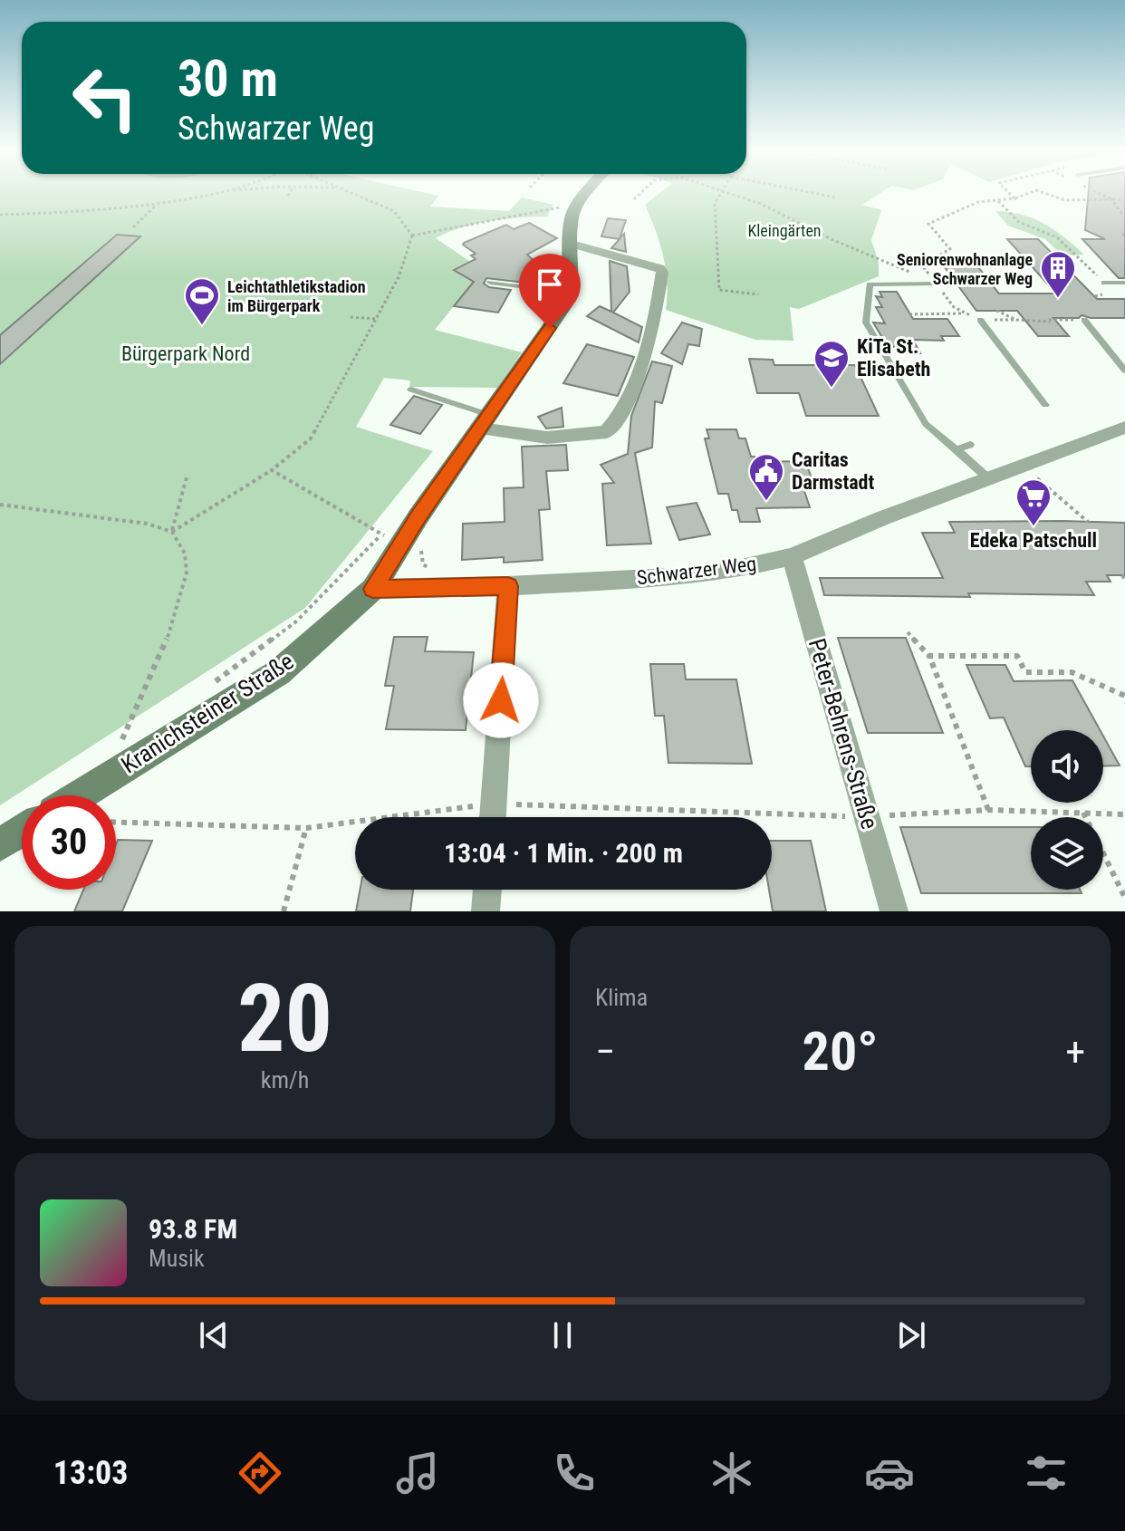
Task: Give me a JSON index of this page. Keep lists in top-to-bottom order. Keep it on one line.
{"streets":{"main road":["Kranichsteiner Straße"],"street":["Schwarzer Weg","Peter-Behrens-Straße"]},"crossings":[["Schwarzer Weg","Kranichsteiner Straße"],["Schwarzer Weg","Peter-Behrens-Straße"]],"parks":["Kleingärten","Bürgerpark Nord"],"places":{"building":["Seniorenwohnanlage Schwarzer Weg"],"sports":["Leichtathletikstadion im Bürgerpark"],"school or university":["KiTa St. Elisabeth"],"public building":["Caritas Darmstadt"],"supermarket":["Edeka Patschull"]},"page":{"turn":["30 m","Schwarzer Weg"],"limit":"30","trip":"13:04 · 1 Min. · 200 m","tile":[["20","km/h"],"Klima"],"heat":["−","20°","+"],"song":["93.8 FM","Musik"],"tabs":"13:03"}}
